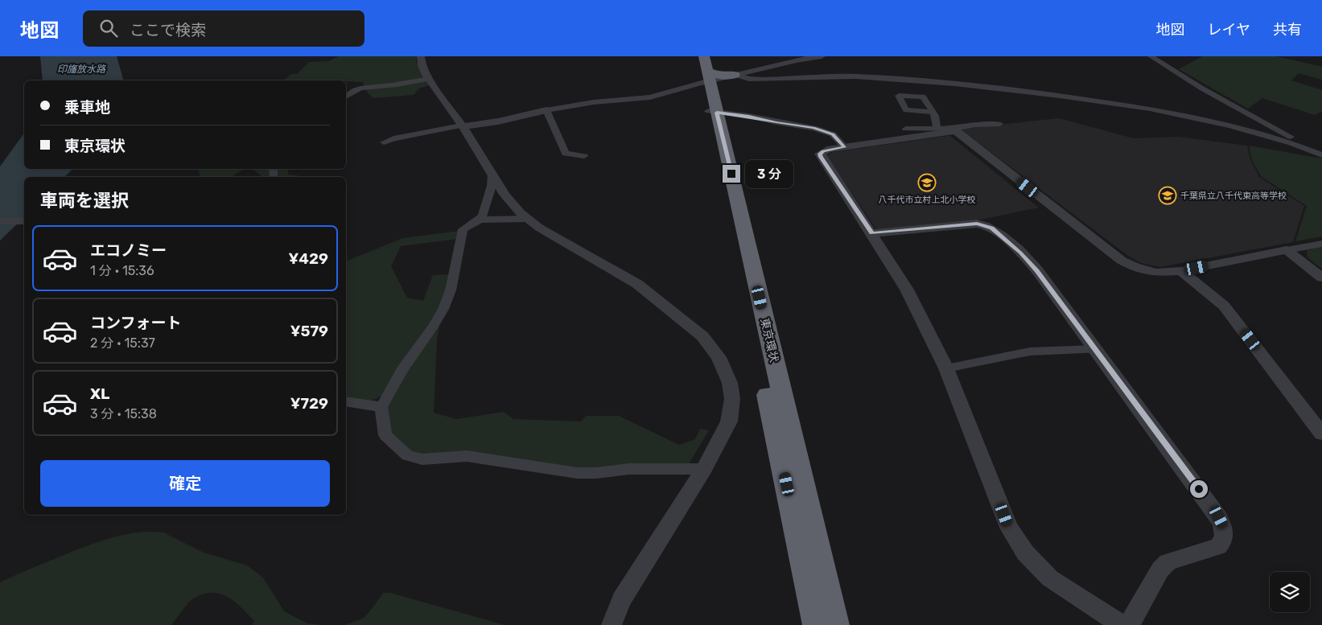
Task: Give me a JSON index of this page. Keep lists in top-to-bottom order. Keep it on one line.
{"streets":{"highway":["東京環状"]},"water":["印旛放水路"],"places":{"school or university":["八千代市立村上北小学校","千葉県立八千代東高等学校"]},"page":{"header":"地図","search":"ここで検索","nav":["地図","レイヤ","共有"],"banner":["乗車地","東京環状"],"bubble":"3 分","heading":"車両を選択","list":[{"name":"エコノミー","note":"1 分 · 15:36","value":"¥429"},{"name":"コンフォート","note":"2 分 · 15:37","value":"¥579"},{"name":"XL","note":"3 分 · 15:38","value":"¥729"}],"buttons":"確定"}}
